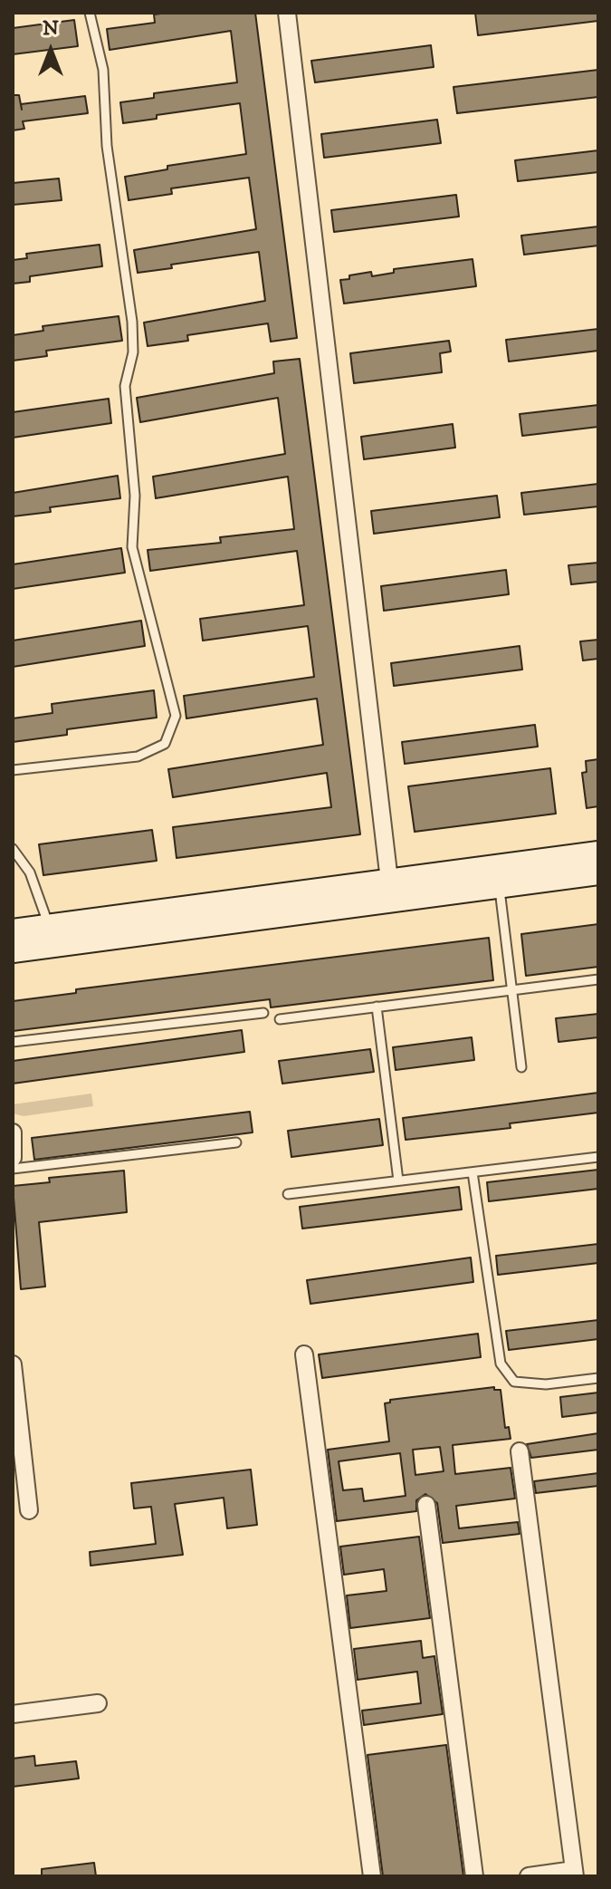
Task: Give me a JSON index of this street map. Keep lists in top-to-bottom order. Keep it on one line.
{"north":"top"}
